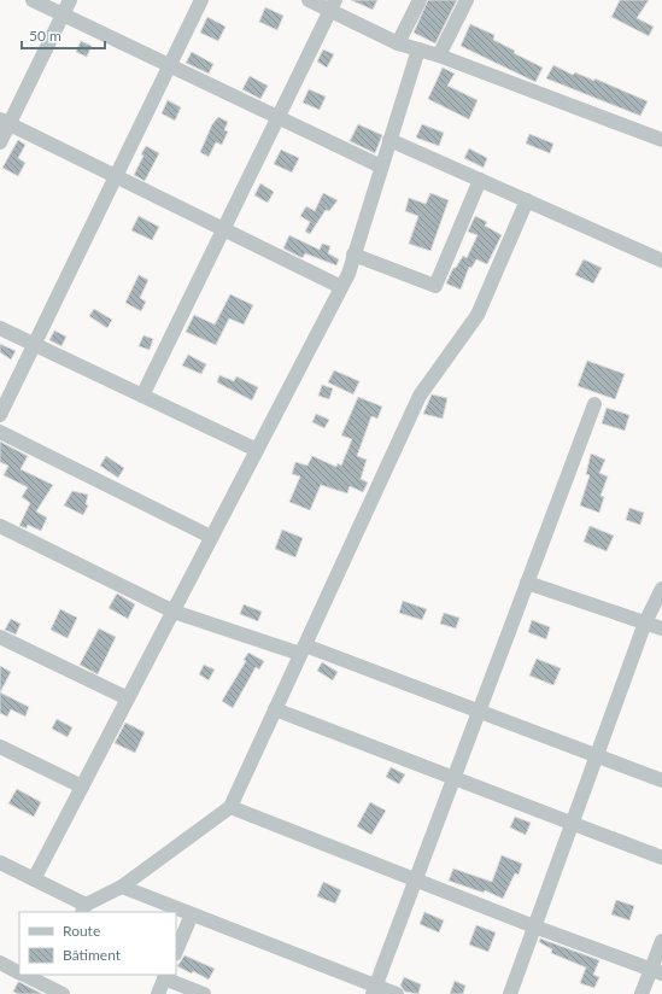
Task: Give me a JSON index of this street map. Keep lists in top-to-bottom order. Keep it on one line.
{"legend":["Route","Bâtiment"],"scale_bar":"50 m"}
